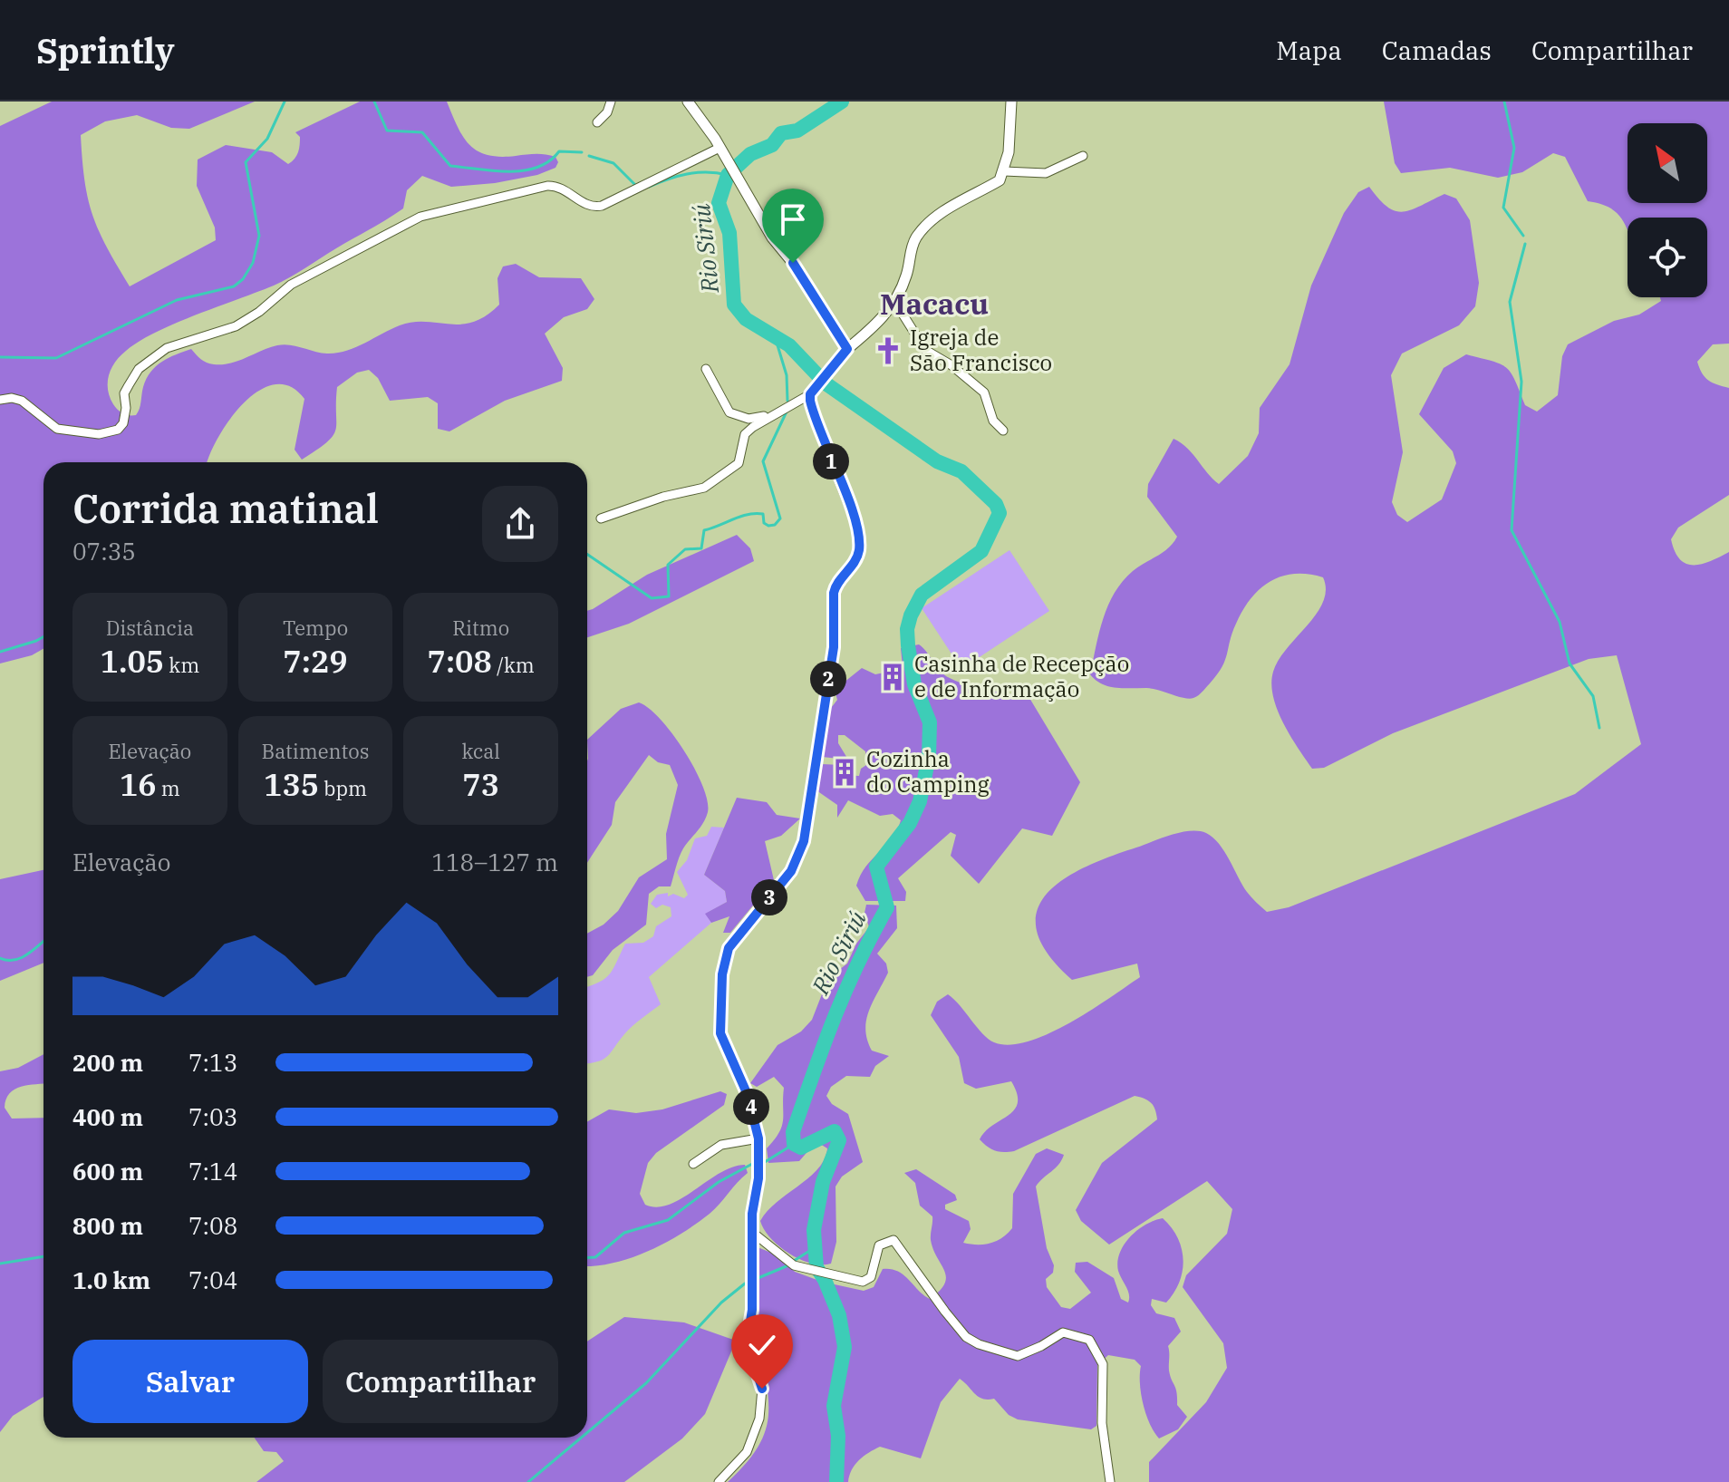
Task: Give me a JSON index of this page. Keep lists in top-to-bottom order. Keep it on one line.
{"districts":["Macacu"],"water":["Rio Siriú"],"places":{"church":["Igreja de São Francisco"],"building":["Casinha de Recepção e de Informação","Cozinha do Camping"]},"north":"top left","page":{"header":"Sprintly","nav":["Mapa","Camadas","Compartilhar"],"pins":["1","2","3","4"],"heading":["Corrida matinal","07:35"],"stats":[["Distância","1.05 km"],["Tempo","7:29"],["Ritmo","7:08 /km"],["Elevação","16 m"],["Batimentos","135 bpm"],["kcal","73"]],"chart":["Elevação","118–127 m"],"list":[{"name":"200 m","note":"7:13"},{"name":"400 m","note":"7:03"},{"name":"600 m","note":"7:14"},{"name":"800 m","note":"7:08"},{"name":"1.0 km","note":"7:04"}],"buttons":["Salvar","Compartilhar"]}}
